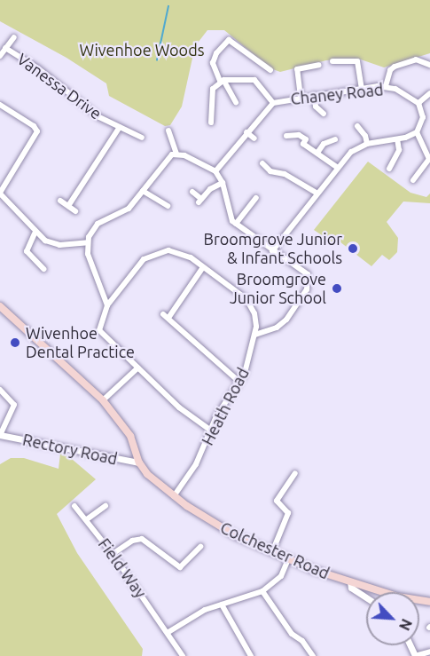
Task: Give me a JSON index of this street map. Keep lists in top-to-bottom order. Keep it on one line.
{"streets":{"main road":["Colchester Road"],"street":["Vanessa Drive","Chaney Road","Heath Road","Rectory Road","Field Way"]},"crossings":[["Heath Road","Colchester Road"],["Rectory Road","Colchester Road"]],"parks":["Wivenhoe Woods"],"places":["Broomgrove Junior & Infant Schools","Broomgrove Junior School","Wivenhoe Dental Practice"],"north":"bottom right"}
